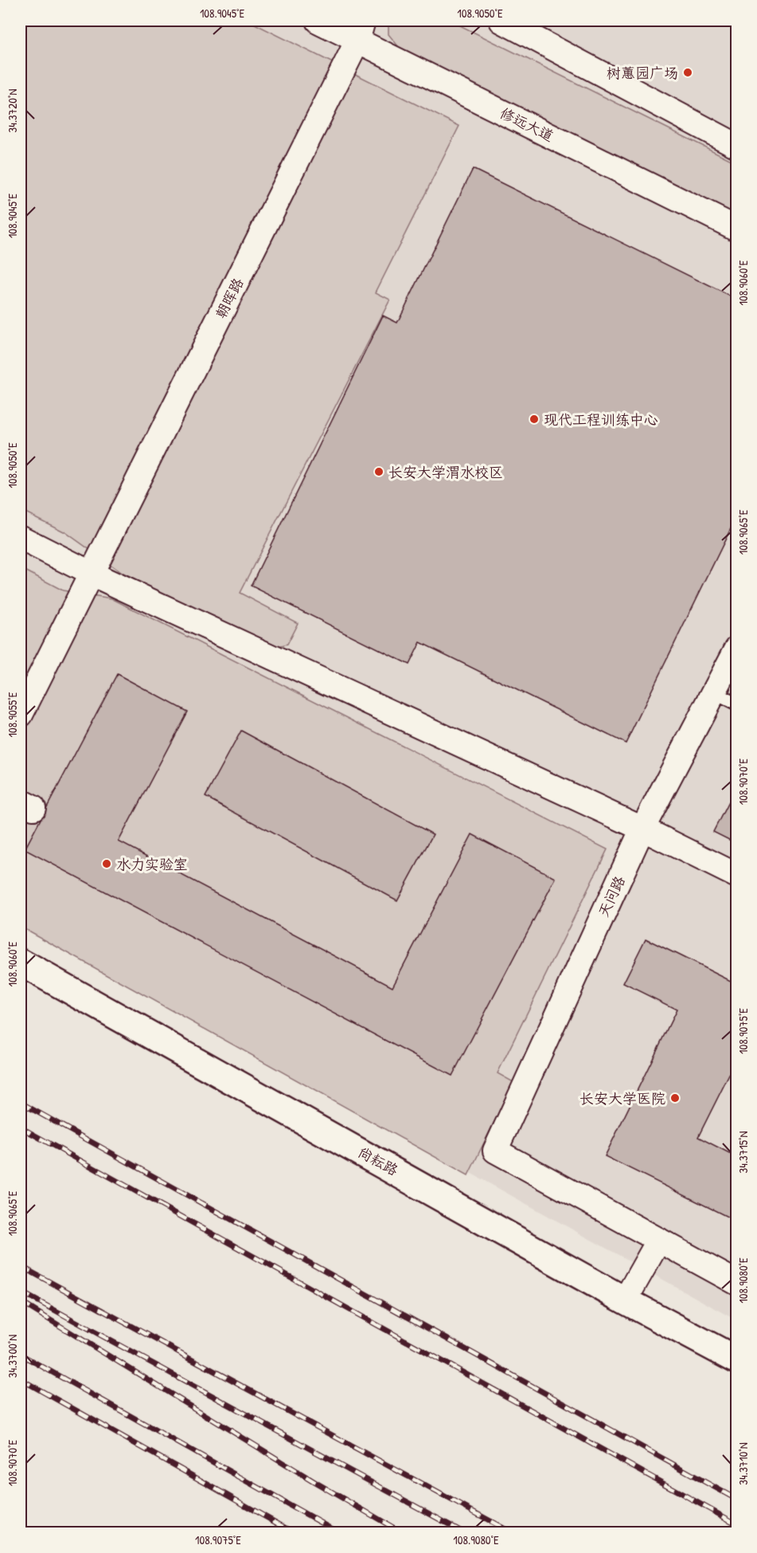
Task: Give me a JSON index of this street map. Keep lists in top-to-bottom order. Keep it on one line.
{"streets":{"street":["修远大道","朝晖路","天问路","尚耘路"]},"crossings":[["修远大道","朝晖路"]],"places":["树蕙园广场","现代工程训练中心","长安大学渭水校区","水力实验室","长安大学医院"],"coordinates":["108.9045°E","108.9050°E","34.3720°N","108.9060°E","108.9065°E","108.9055°E","108.9070°E","108.9075°E","34.3715°N","108.9080°E","34.3700°N","34.3710°N"]}
